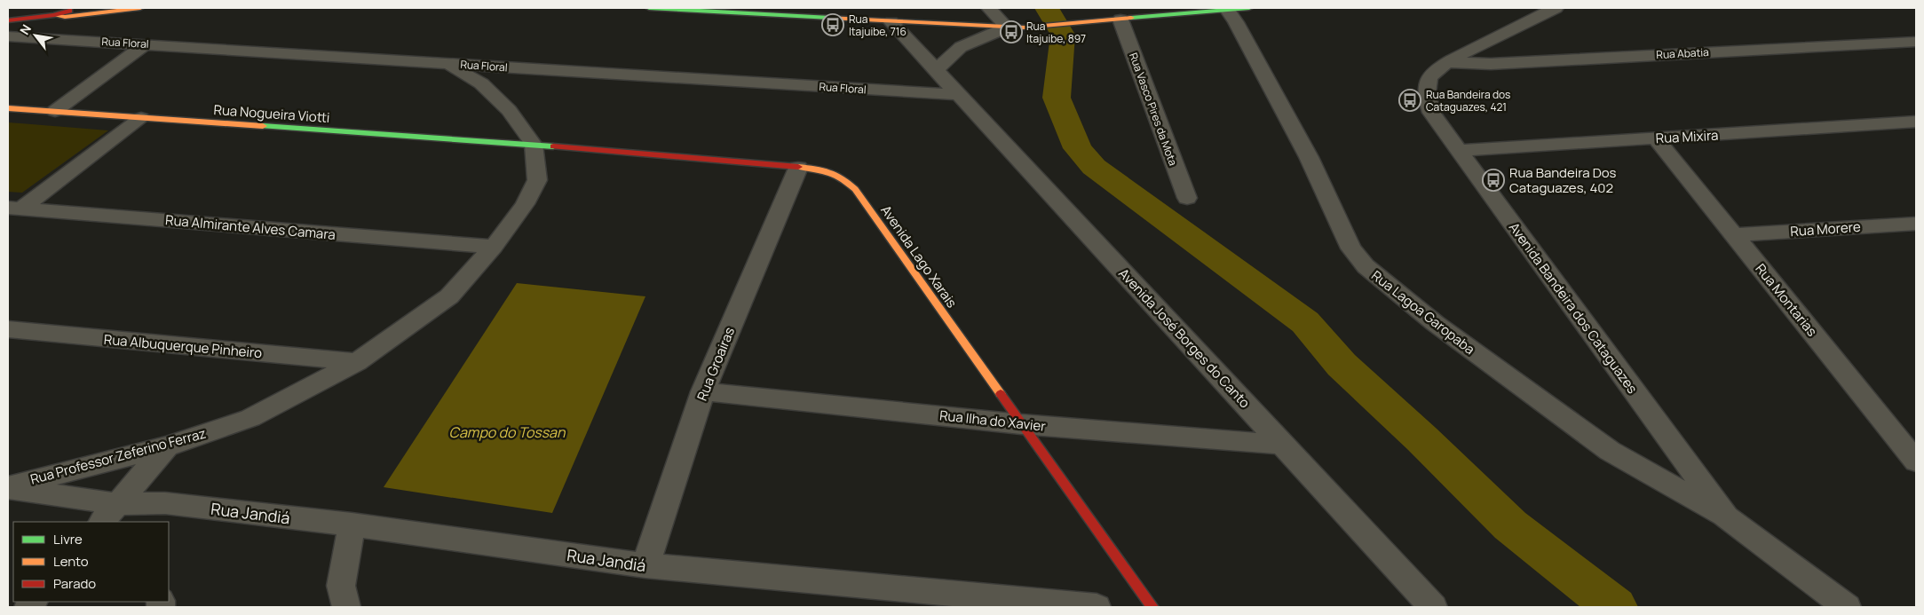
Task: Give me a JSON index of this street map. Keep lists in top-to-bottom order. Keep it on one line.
{"streets":{"street":["Rua Floral","Rua Abatia","Rua Vasco Pires da Mota","Rua Nogueira Viotti","Rua Mixira","Rua Almirante Alves Camara","Rua Morere","Avenida Lago Xarais","Rua Montarias","Avenida Bandeira dos Cataguazes","Rua Lagoa Garopaba","Avenida José Borges do Canto","Rua Albuquerque Pinheiro","Rua Groairas","Rua Ilha do Xavier","Rua Professor Zeferino Ferraz","Rua Jandiá"]},"crossings":[["Rua Floral","Avenida José Borges do Canto"],["Rua Floral","Rua Professor Zeferino Ferraz"],["Rua Abatia","Avenida Bandeira dos Cataguazes"],["Rua Nogueira Viotti","Avenida Lago Xarais"],["Rua Nogueira Viotti","Rua Professor Zeferino Ferraz"],["Rua Mixira","Rua Montarias"],["Rua Mixira","Avenida Bandeira dos Cataguazes"],["Rua Almirante Alves Camara","Rua Professor Zeferino Ferraz"],["Rua Morere","Rua Montarias"],["Avenida Lago Xarais","Rua Groairas"],["Avenida Lago Xarais","Rua Ilha do Xavier"],["Avenida Lago Xarais","Rua Professor Zeferino Ferraz"],["Avenida Bandeira dos Cataguazes","Rua Lagoa Garopaba"],["Avenida José Borges do Canto","Rua Ilha do Xavier"],["Rua Albuquerque Pinheiro","Rua Professor Zeferino Ferraz"],["Rua Groairas","Rua Ilha do Xavier"],["Rua Groairas","Rua Jandiá"],["Rua Professor Zeferino Ferraz","Rua Jandiá"]],"water":["Campo do Tossan"],"places":{"bus stop":["Rua Itajuibe, 716","Rua Itajuibe, 897","Rua Bandeira dos Cataguazes, 421","Rua Bandeira Dos Cataguazes, 402"]},"legend":["Livre","Lento","Parado"],"north":"top left"}
